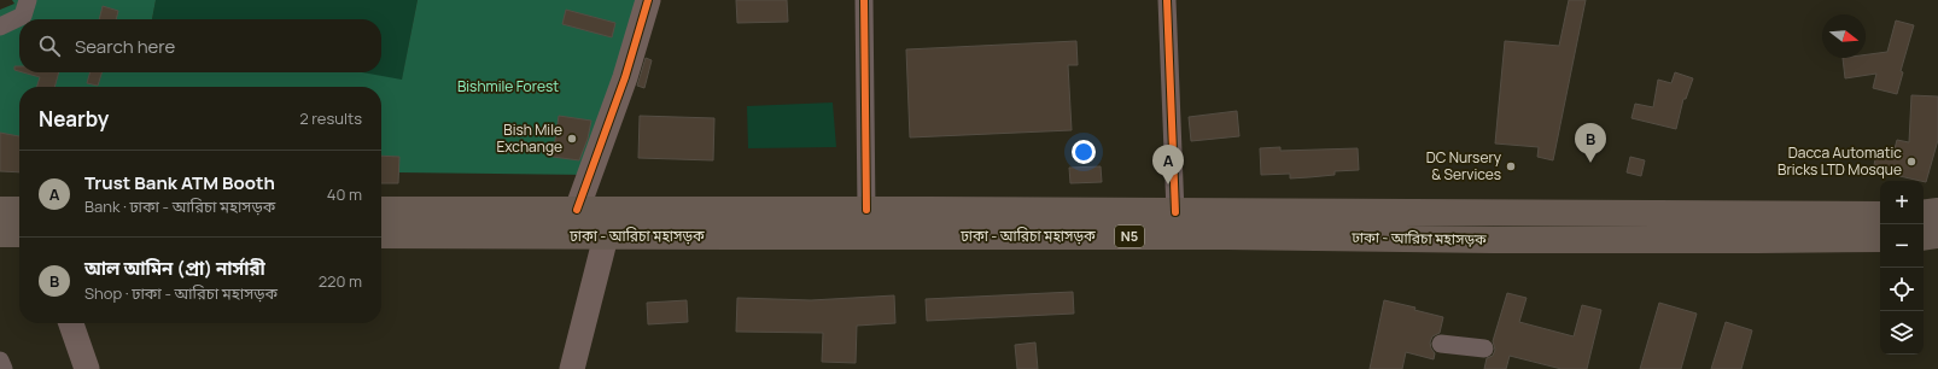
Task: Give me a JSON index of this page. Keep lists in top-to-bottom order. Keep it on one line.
{"streets":{"highway":["ঢাকা - আরিচা মহাসড়ক","N5"]},"parks":["Bishmile Forest"],"places":["Bish Mile Exchange","Dacca Automatic Bricks LTD Mosque","DC Nursery & Services"],"north":"right","page":{"search":"Search here","heading":["Nearby","2 results"],"pins":["B","A"],"list":[{"mark":"A","name":"Trust Bank ATM Booth","note":"Bank · ঢাকা - আরিচা মহাসড়ক","value":"40 m"},{"mark":"B","name":"আল আমিন (প্রা) নার্সারী","note":"Shop · ঢাকা - আরিচা মহাসড়ক","value":"220 m"}],"map_buttons":["+","−"]}}
